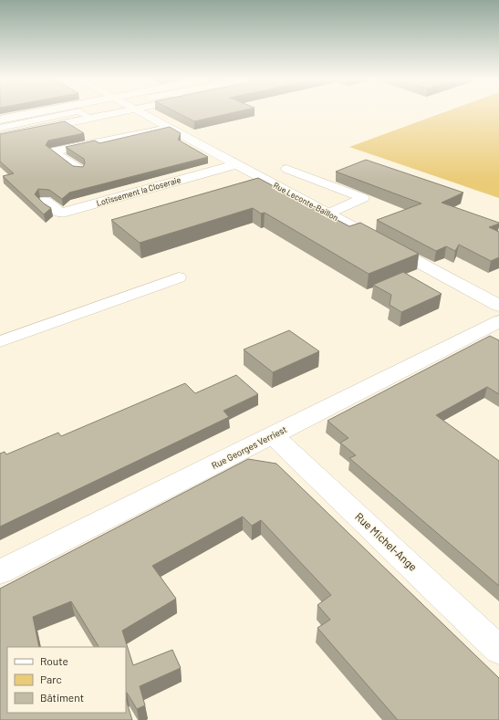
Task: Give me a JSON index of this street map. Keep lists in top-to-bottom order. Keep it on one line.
{"streets":{"street":["Lotissement la Closeraie","Rue Leconte-Baillon","Rue Georges Verriest","Rue Michel-Ange"]},"crossings":[["Lotissement la Closeraie","Rue Leconte-Baillon"],["Rue Georges Verriest","Rue Michel-Ange"]],"legend":["Route","Parc","Bâtiment"]}
